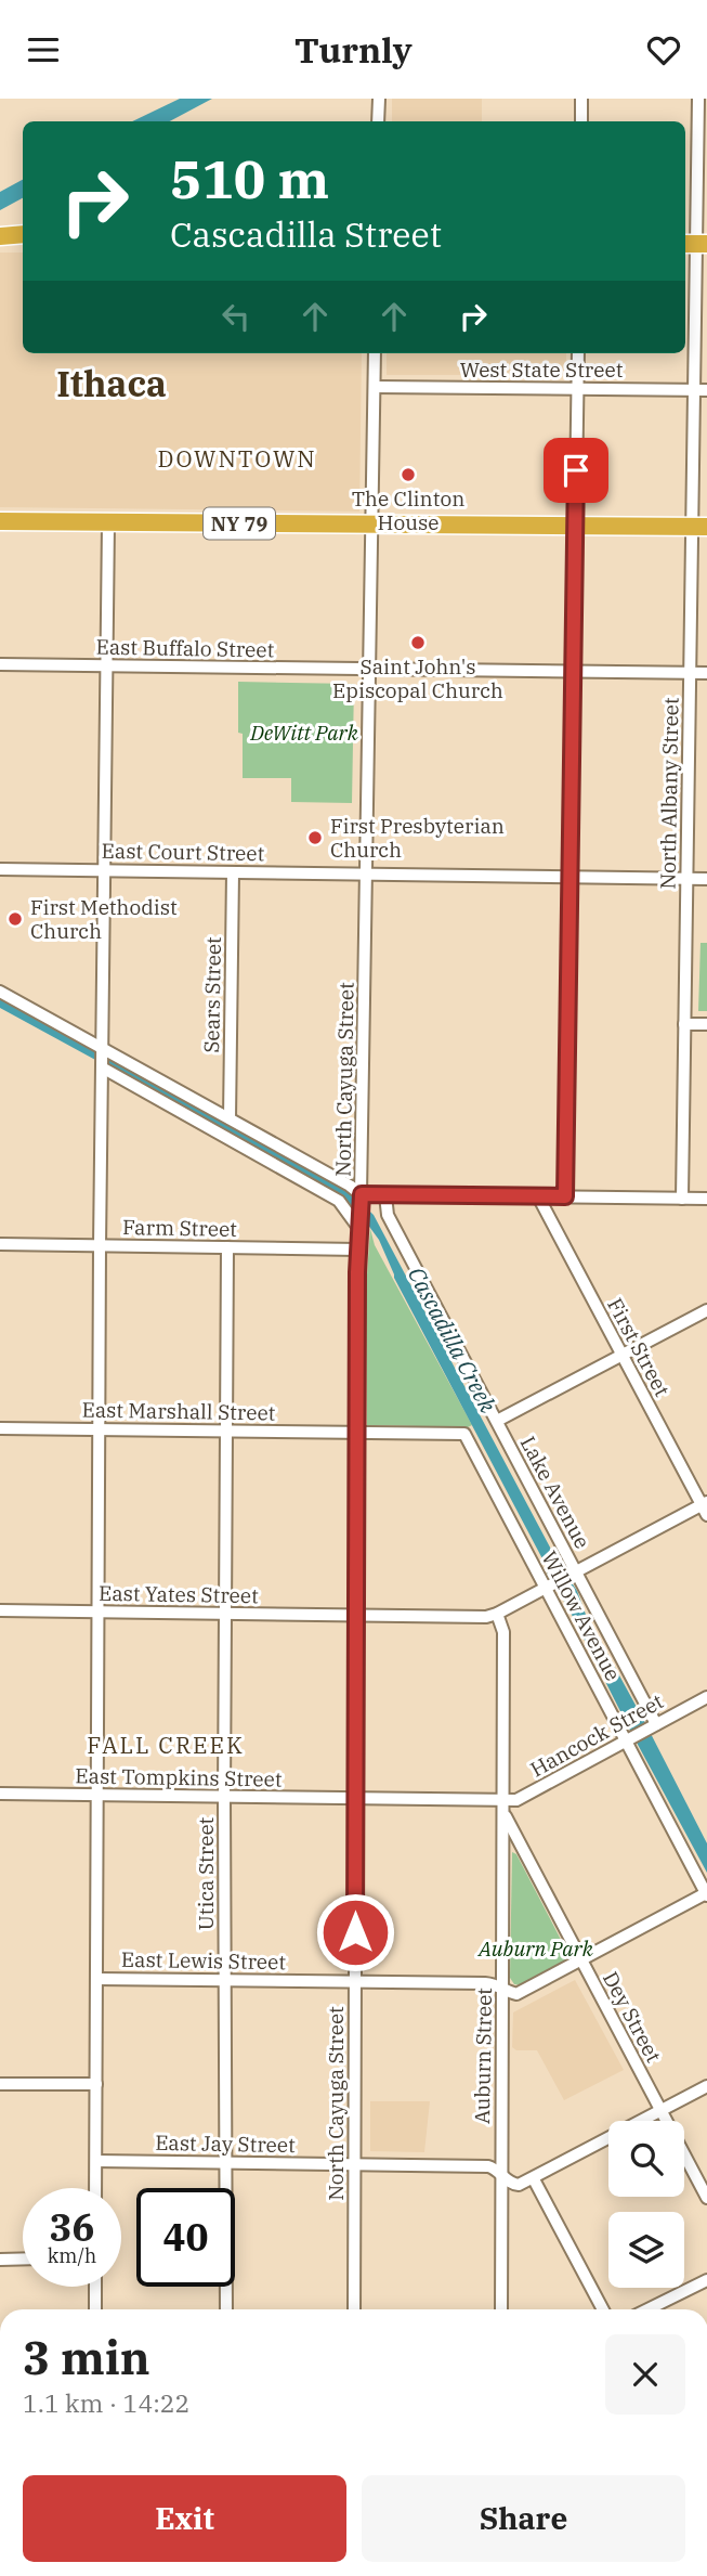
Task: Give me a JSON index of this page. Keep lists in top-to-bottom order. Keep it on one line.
{"streets":{"highway":["NY 79"],"street":["West State Street","East Buffalo Street","North Albany Street","East Court Street","Sears Street","North Cayuga Street","Farm Street","First Street","East Marshall Street","Lake Avenue","East Yates Street","Willow Avenue","Hancock Street","East Tompkins Street","Utica Street","East Lewis Street","Dey Street","Auburn Street","East Jay Street"]},"crossings":[["West State Street","North Albany Street"],["West State Street","North Cayuga Street"],["NY 79","North Albany Street"],["NY 79","North Cayuga Street"],["East Buffalo Street","North Albany Street"],["East Buffalo Street","North Cayuga Street"],["North Albany Street","East Court Street"],["East Court Street","Sears Street"],["East Court Street","North Cayuga Street"],["North Cayuga Street","Farm Street"],["North Cayuga Street","East Marshall Street"],["North Cayuga Street","East Yates Street"],["North Cayuga Street","East Tompkins Street"],["North Cayuga Street","East Lewis Street"],["North Cayuga Street","East Jay Street"],["Farm Street","Utica Street"],["East Marshall Street","Willow Avenue"],["East Marshall Street","Utica Street"],["Lake Avenue","Hancock Street"],["East Yates Street","Utica Street"],["East Yates Street","Auburn Street"],["Willow Avenue","Hancock Street"],["Hancock Street","East Tompkins Street"],["Hancock Street","Dey Street"],["Hancock Street","Auburn Street"],["East Tompkins Street","Utica Street"],["East Tompkins Street","Dey Street"],["East Tompkins Street","Auburn Street"],["Utica Street","East Lewis Street"],["Utica Street","East Jay Street"],["East Lewis Street","Dey Street"],["East Lewis Street","Auburn Street"],["Dey Street","Auburn Street"],["Auburn Street","East Jay Street"]],"districts":["Ithaca","DOWNTOWN","FALL CREEK"],"water":["Cascadilla Creek"],"parks":["DeWitt Park","Auburn Park"],"places":["The Clinton House","Saint John's Episcopal Church","First Presbyterian Church","First Methodist Church"],"page":{"header":"Turnly","turn":["510 m","Cascadilla Street"],"speed":"36 km/h","limit":"40","heading":["3 min","1.1 km · 14:22"],"buttons":["Exit","Share"]}}
